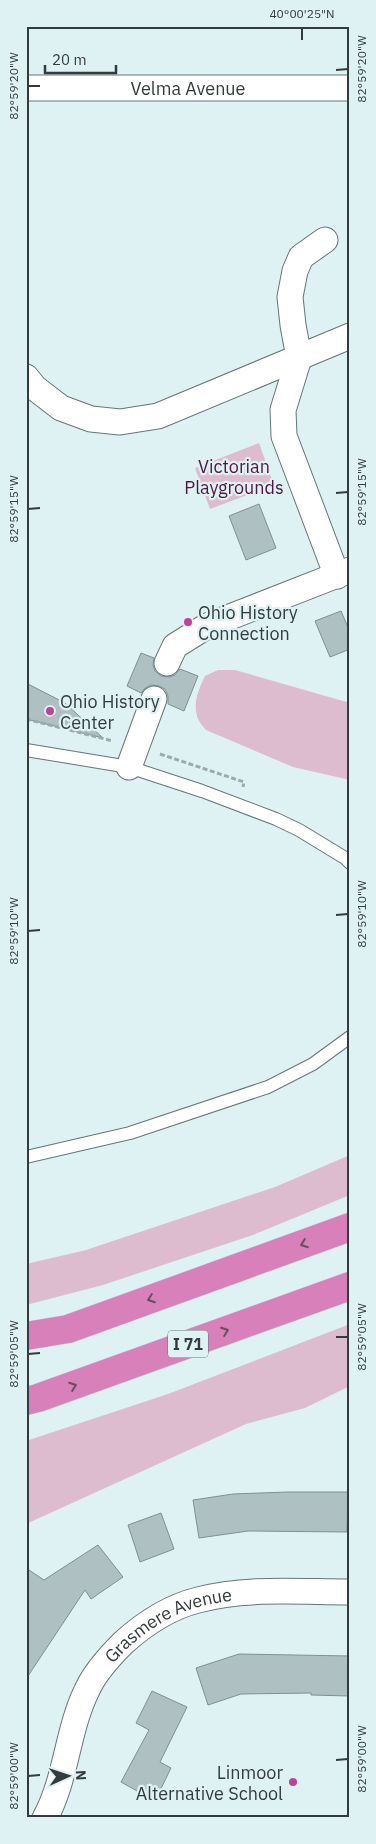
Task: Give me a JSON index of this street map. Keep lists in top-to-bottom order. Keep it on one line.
{"streets":{"highway":["I 71"],"street":["Velma Avenue","Grasmere Avenue"]},"parks":["Victorian Playgrounds"],"places":["Ohio History Connection","Ohio History Center","Linmoor Alternative School"],"scale_bar":"20 m","north":"right","coordinates":["40°00'25\"N","82°59'20\"W","82°59'15\"W","82°59'10\"W","82°59'05\"W","82°59'00\"W"]}
